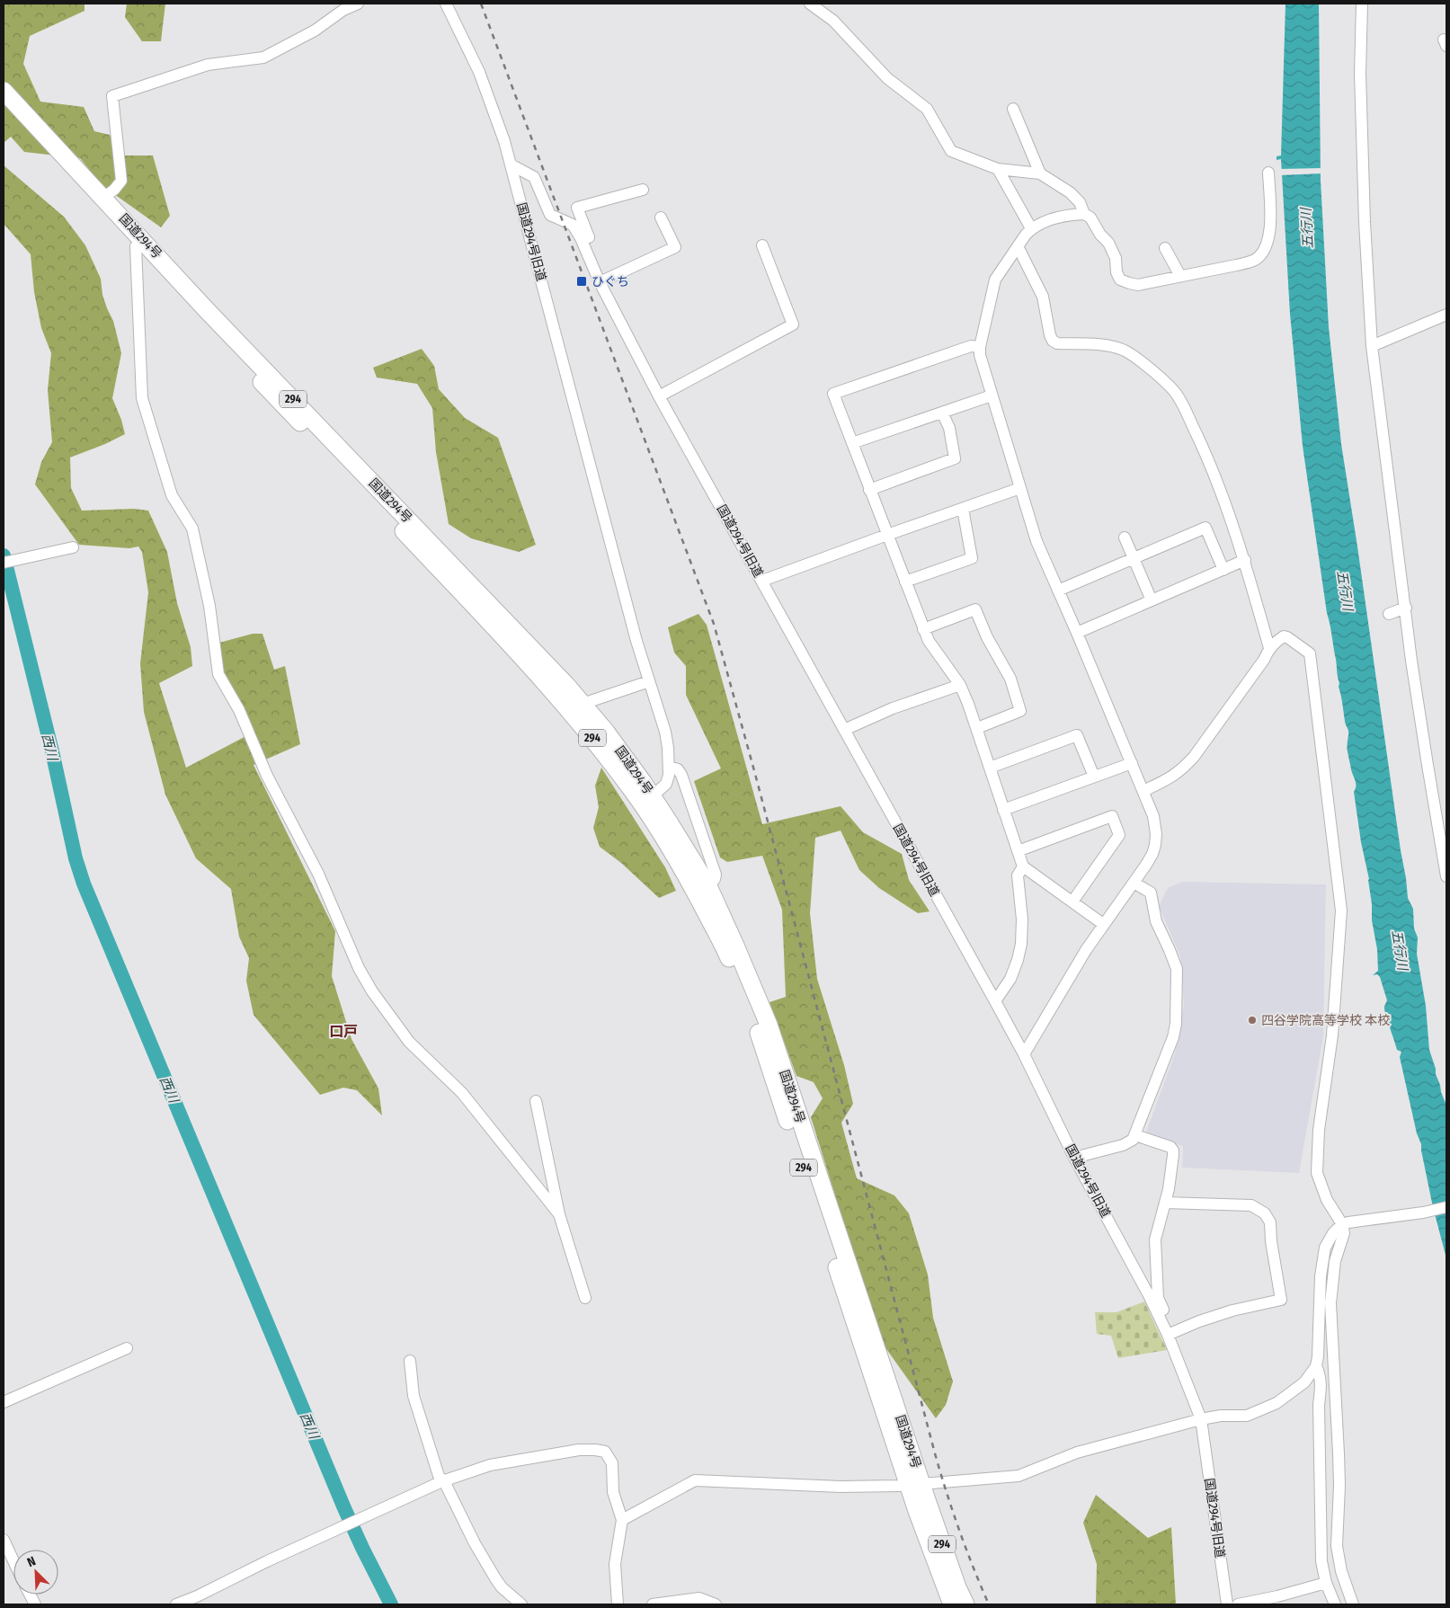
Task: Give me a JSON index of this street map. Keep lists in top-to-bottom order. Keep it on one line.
{"streets":{"highway":["国道294号","294"],"street":["国道294号旧道"]},"crossings":[["国道294号","国道294号旧道"]],"districts":["口戸"],"water":["五行川","西川"],"places":{"transit":["ひぐち"],"other":["四谷学院高等学校 本校"]},"north":"top left"}
